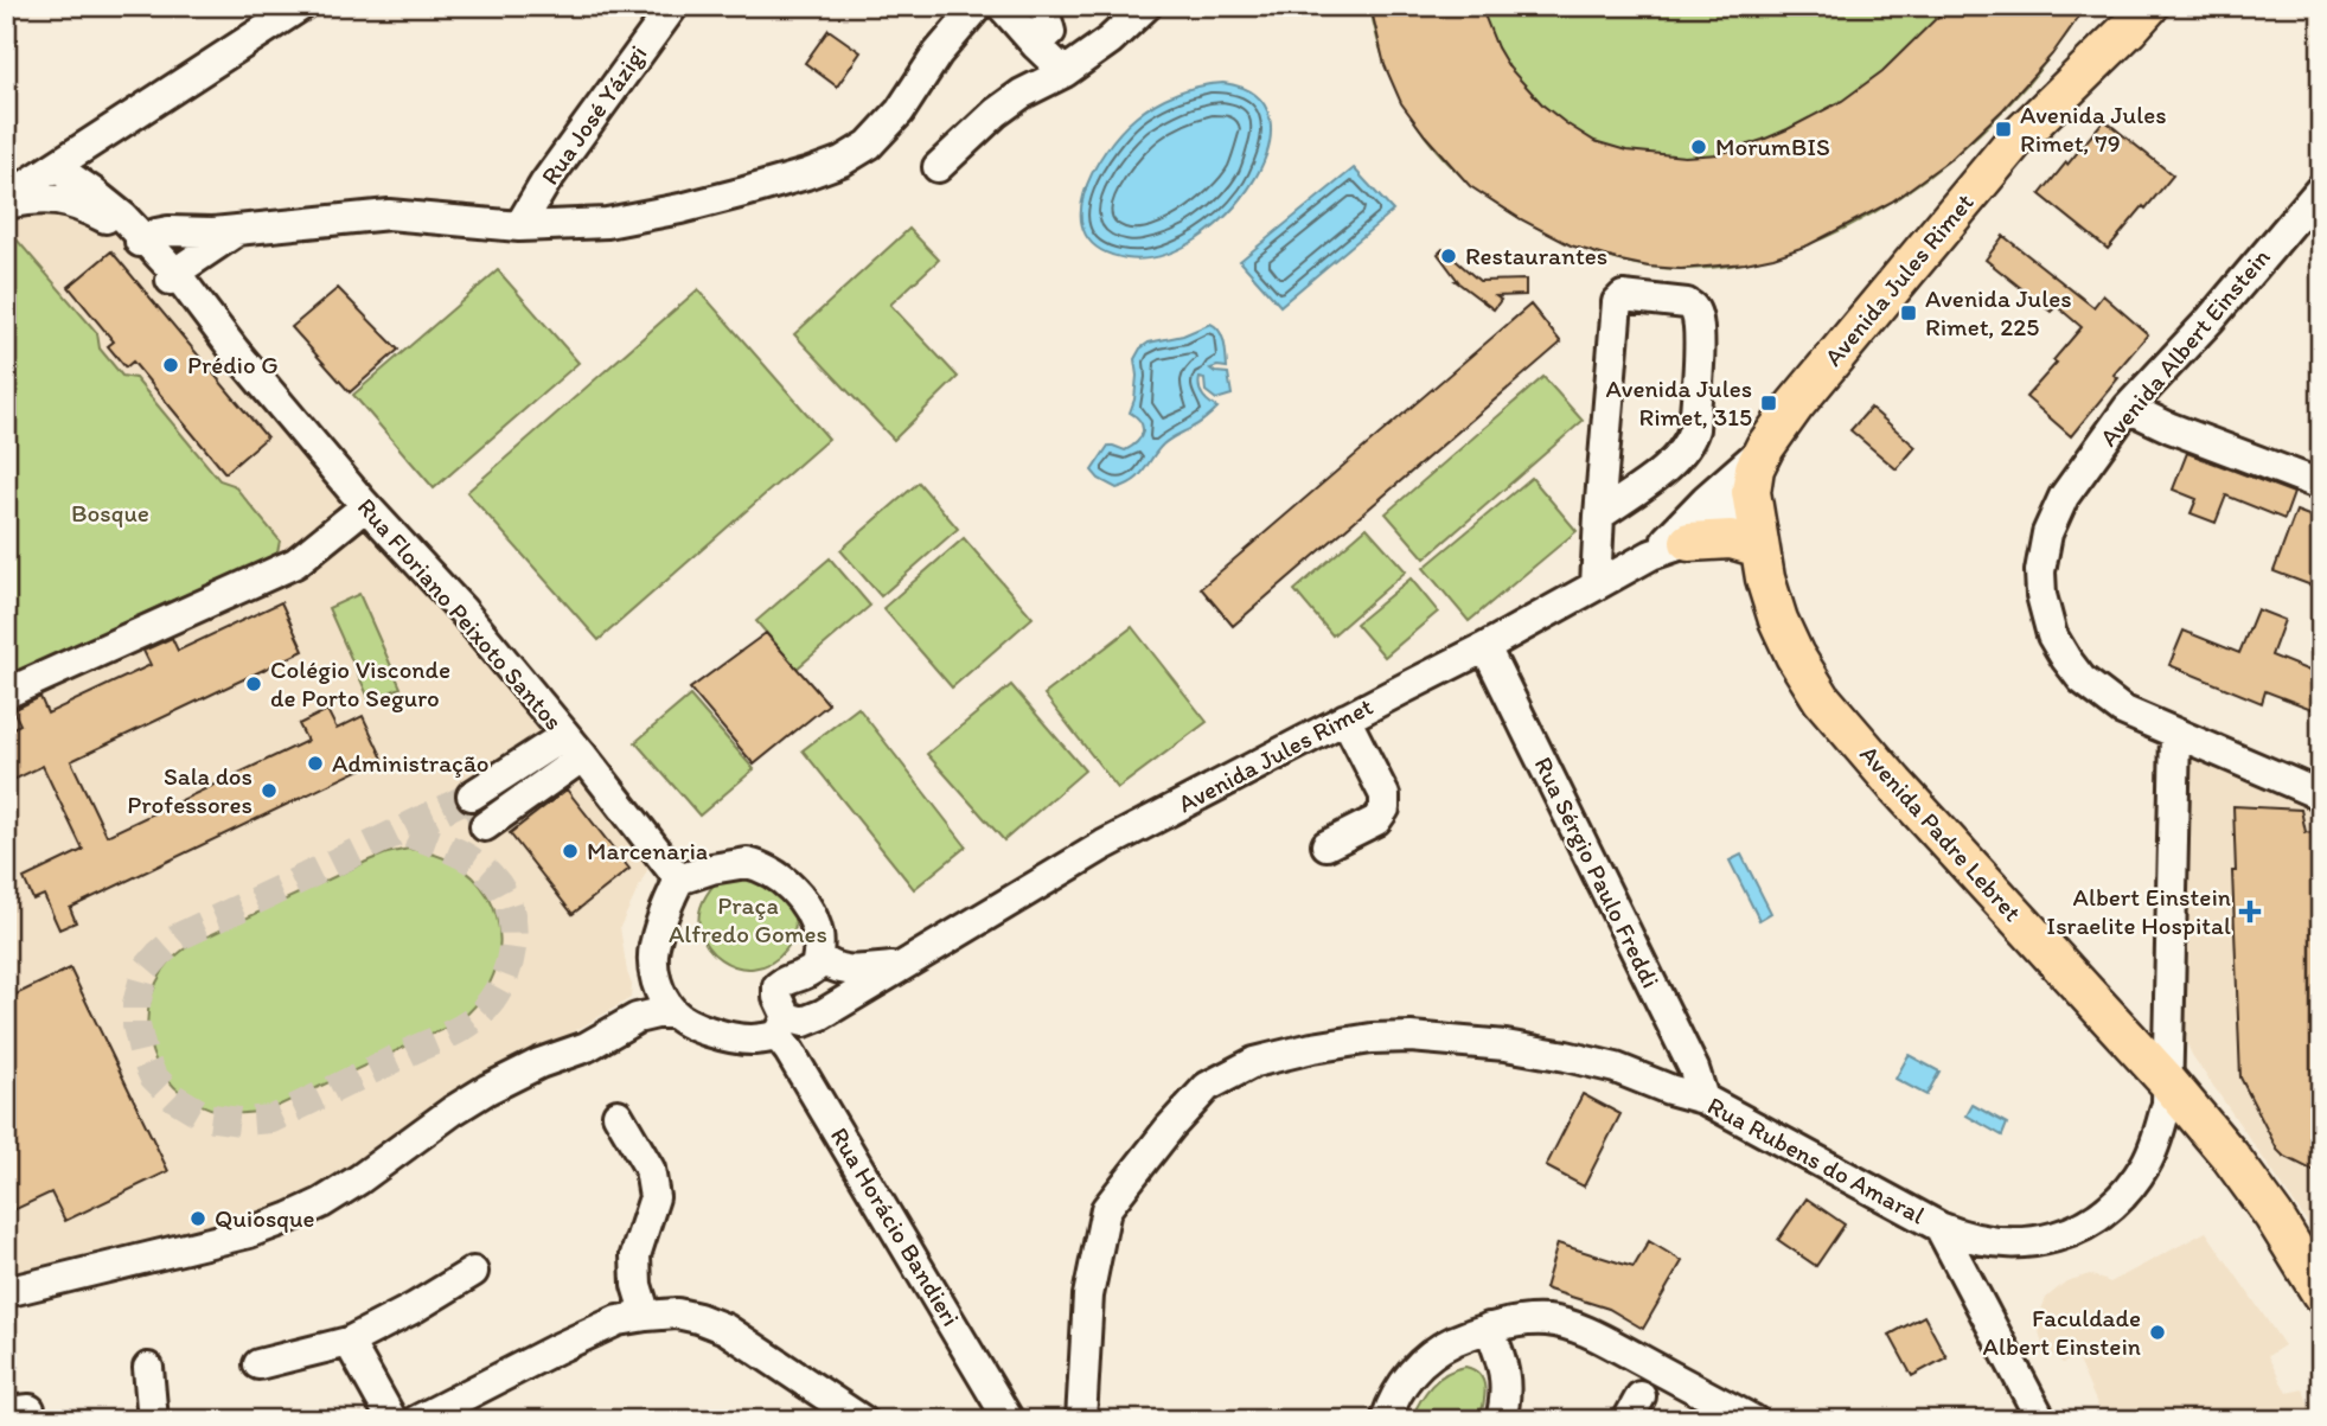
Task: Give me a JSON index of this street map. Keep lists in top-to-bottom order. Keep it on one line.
{"streets":{"main road":["Avenida Jules Rimet","Avenida Padre Lebret"],"street":["Rua José Yázigi","Avenida Albert Einstein","Rua Floriano Peixoto Santos","Rua Sérgio Paulo Freddi","Rua Rubens do Amaral","Rua Horácio Bandieri"]},"crossings":[["Avenida Jules Rimet","Rua Floriano Peixoto Santos"],["Avenida Jules Rimet","Avenida Padre Lebret"],["Avenida Jules Rimet","Rua Sérgio Paulo Freddi"],["Avenida Jules Rimet","Rua Horácio Bandieri"],["Avenida Albert Einstein","Rua Rubens do Amaral"],["Rua Floriano Peixoto Santos","Rua Horácio Bandieri"],["Avenida Padre Lebret","Rua Rubens do Amaral"],["Rua Sérgio Paulo Freddi","Rua Rubens do Amaral"]],"parks":["Bosque","Praça Alfredo Gomes"],"places":{"transit":["Avenida Jules Rimet, 79","Avenida Jules Rimet, 225","Avenida Jules Rimet, 315"],"other":["MorumBIS","Restaurantes","Prédio G","Colégio Visconde de Porto Seguro","Administração","Sala dos Professores","Marcenaria","Quiosque","Faculdade Albert Einstein"],"health":["Albert Einstein Israelite Hospital"]}}
